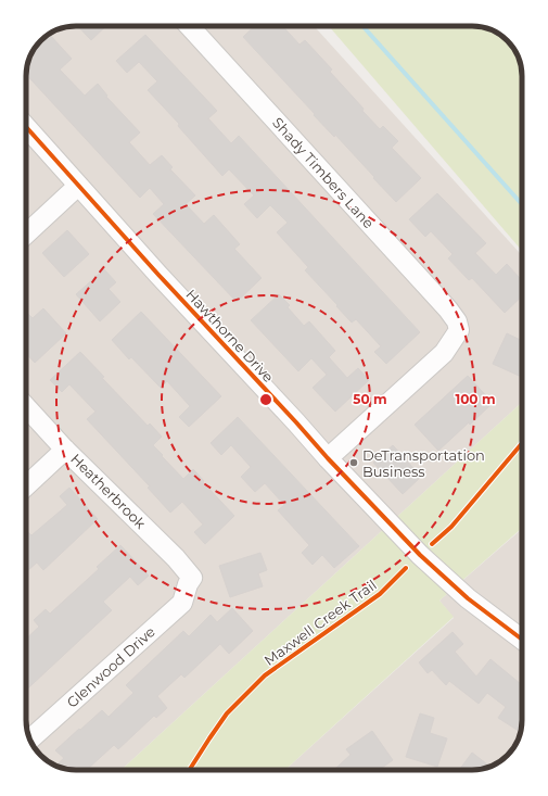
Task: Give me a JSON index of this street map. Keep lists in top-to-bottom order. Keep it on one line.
{"streets":{"street":["Shady Timbers Lane","Hawthorne Drive","Heatherbrook","Glenwood Drive"],"cycle path":["Maxwell Creek Trail"]},"crossings":[["Shady Timbers Lane","Hawthorne Drive"],["Heatherbrook","Glenwood Drive"]],"places":["DeTransportation Business"],"rings":["50 m","100 m"]}
